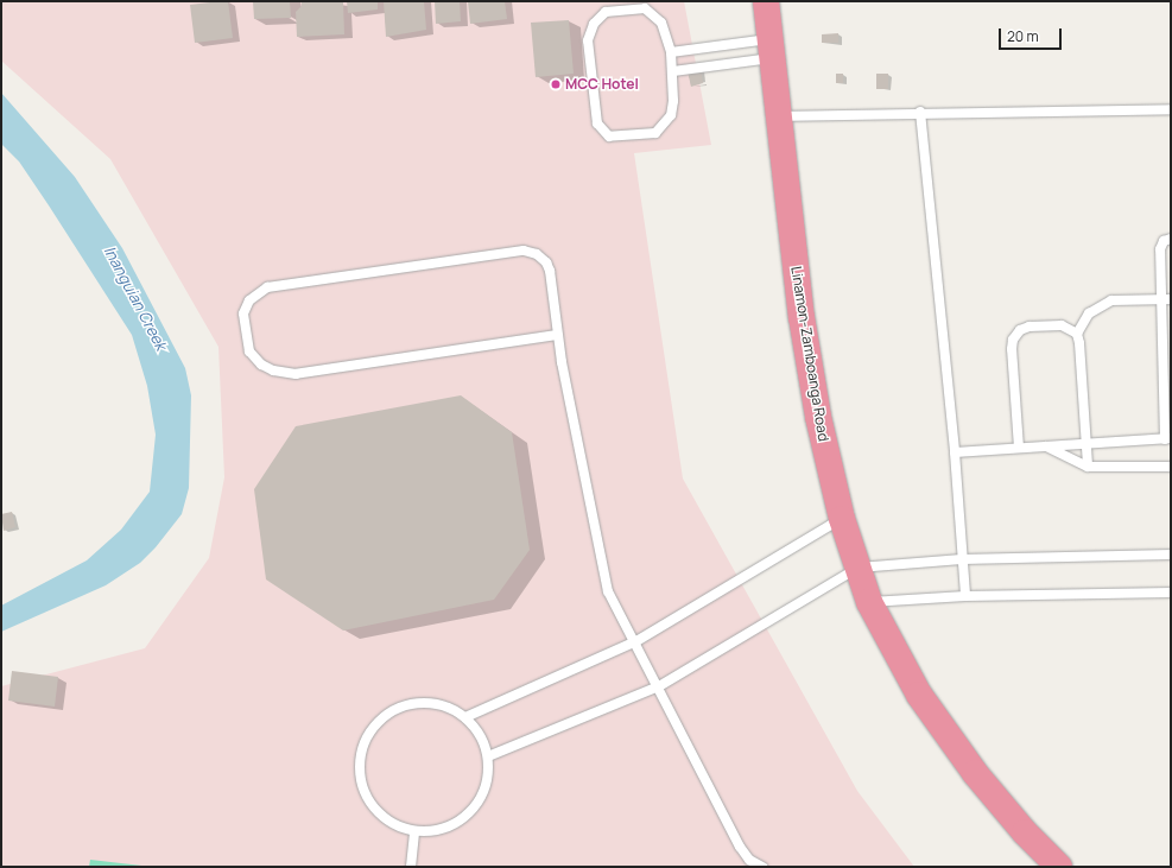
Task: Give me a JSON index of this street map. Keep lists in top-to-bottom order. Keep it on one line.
{"streets":{"highway":["Linamon-Zamboanga Road"]},"water":["Inanguian Creek"],"places":["MCC Hotel"],"scale_bar":"20 m"}
